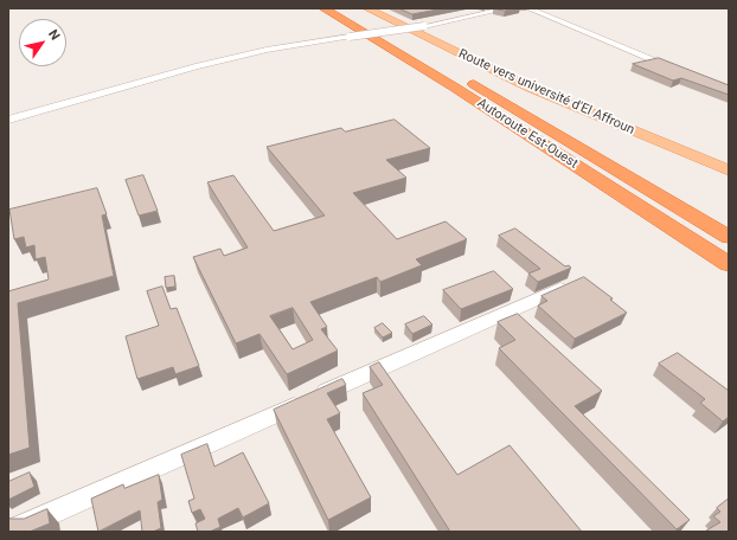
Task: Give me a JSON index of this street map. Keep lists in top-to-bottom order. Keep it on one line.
{"streets":{"highway":["Autoroute Est-Ouest"],"main road":["Route vers université d'El Affroun"]},"north":"top right"}
